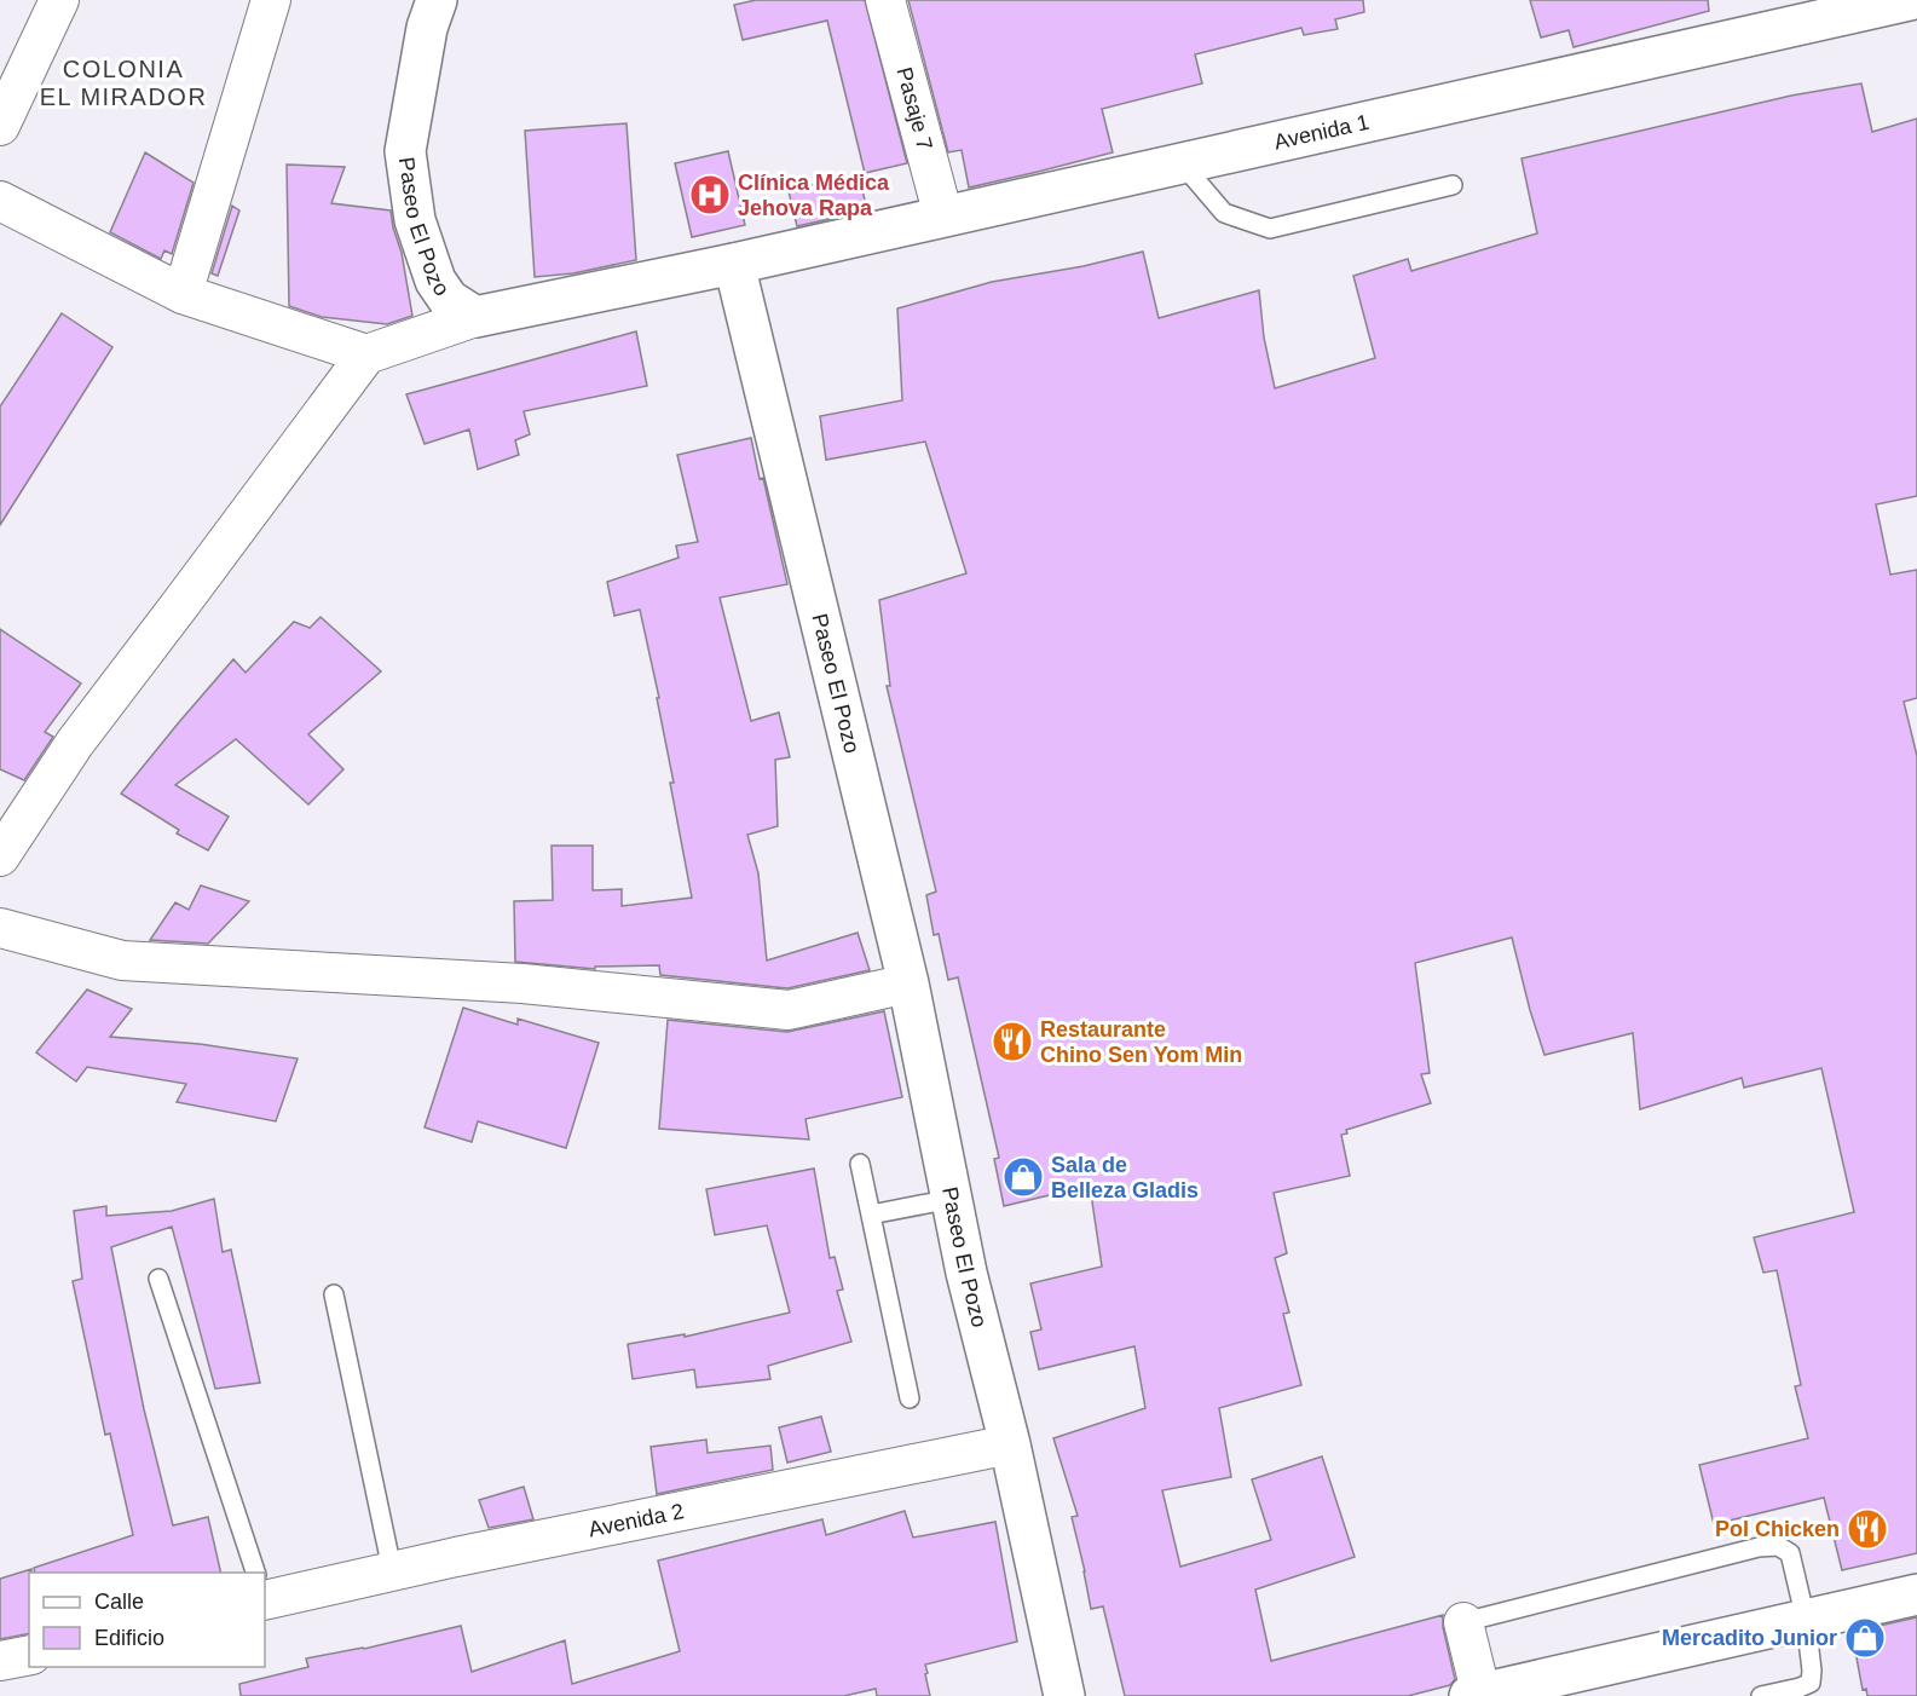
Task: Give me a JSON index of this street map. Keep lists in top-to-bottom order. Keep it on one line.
{"streets":{"street":["Pasaje 7","Avenida 1","Paseo El Pozo","Avenida 2"]},"crossings":[["Pasaje 7","Avenida 1"],["Avenida 1","Paseo El Pozo"],["Paseo El Pozo","Avenida 2"]],"districts":["COLONIA EL MIRADOR"],"places":{"hospital":["Clínica Médica Jehova Rapa"],"restaurant":["Restaurante Chino Sen Yom Min","Pol Chicken"],"shop":["Sala de Belleza Gladis","Mercadito Junior"]},"legend":["Calle","Edificio"]}
